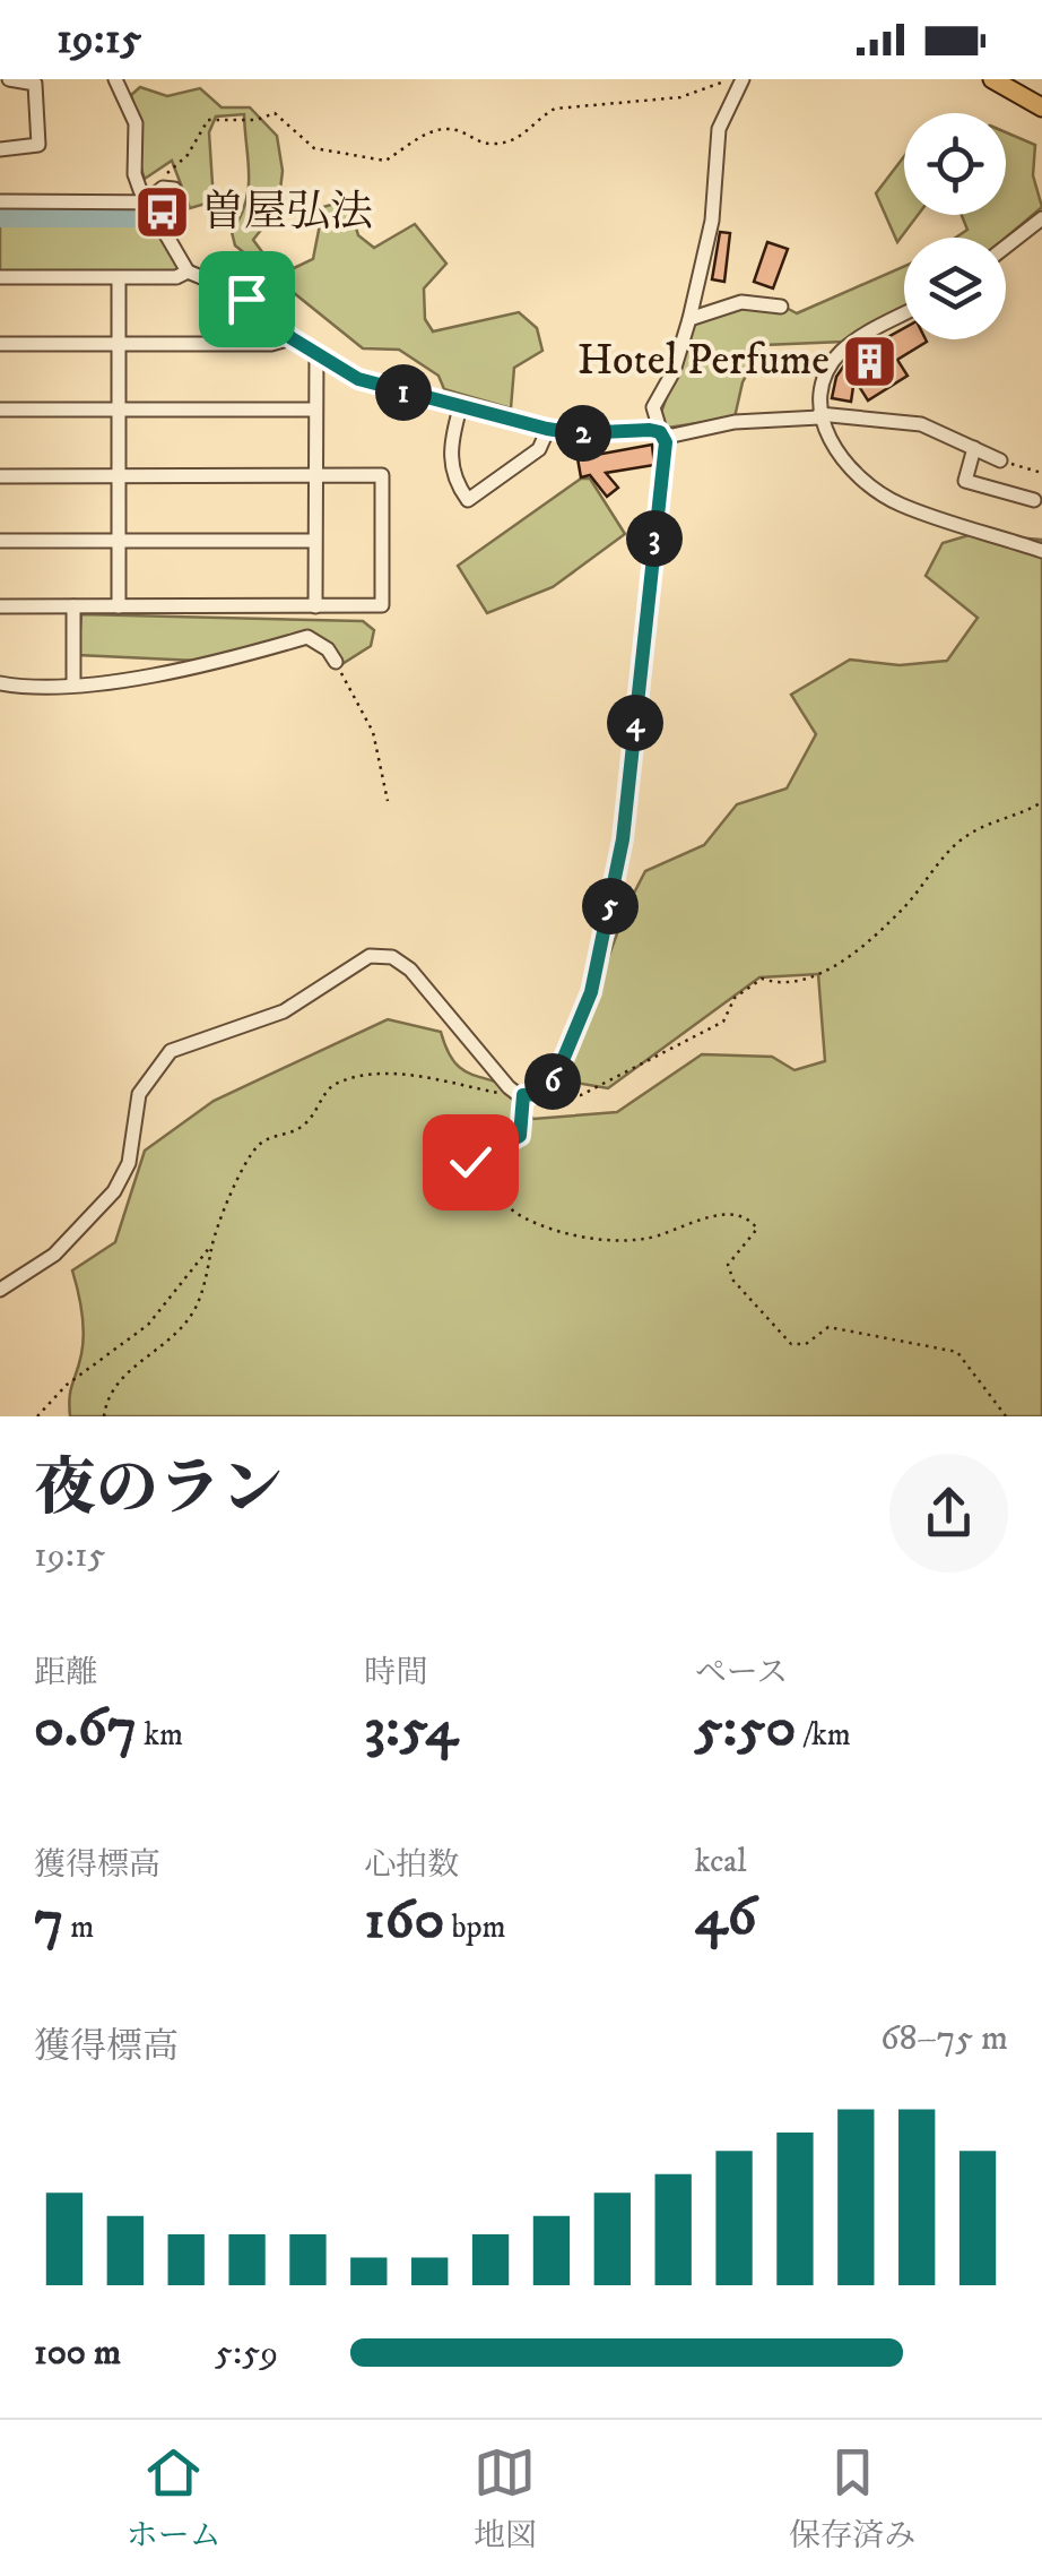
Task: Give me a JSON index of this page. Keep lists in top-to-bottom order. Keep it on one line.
{"places":{"bus stop":["曽屋弘法"],"building":["Hotel Perfume"]},"page":{"status":"19:15","pins":["1","2","3","4","5","6"],"heading":["夜のラン","19:15"],"stats":[["距離","0.67 km"],["時間","3:54"],["ペース","5:50 /km"],["獲得標高","7 m"],["心拍数","160 bpm"],["kcal","46"]],"chart":["獲得標高","68–75 m"],"list":[{"name":"100 m","note":"5:59"}],"tabs":["ホーム","地図","保存済み"]}}
